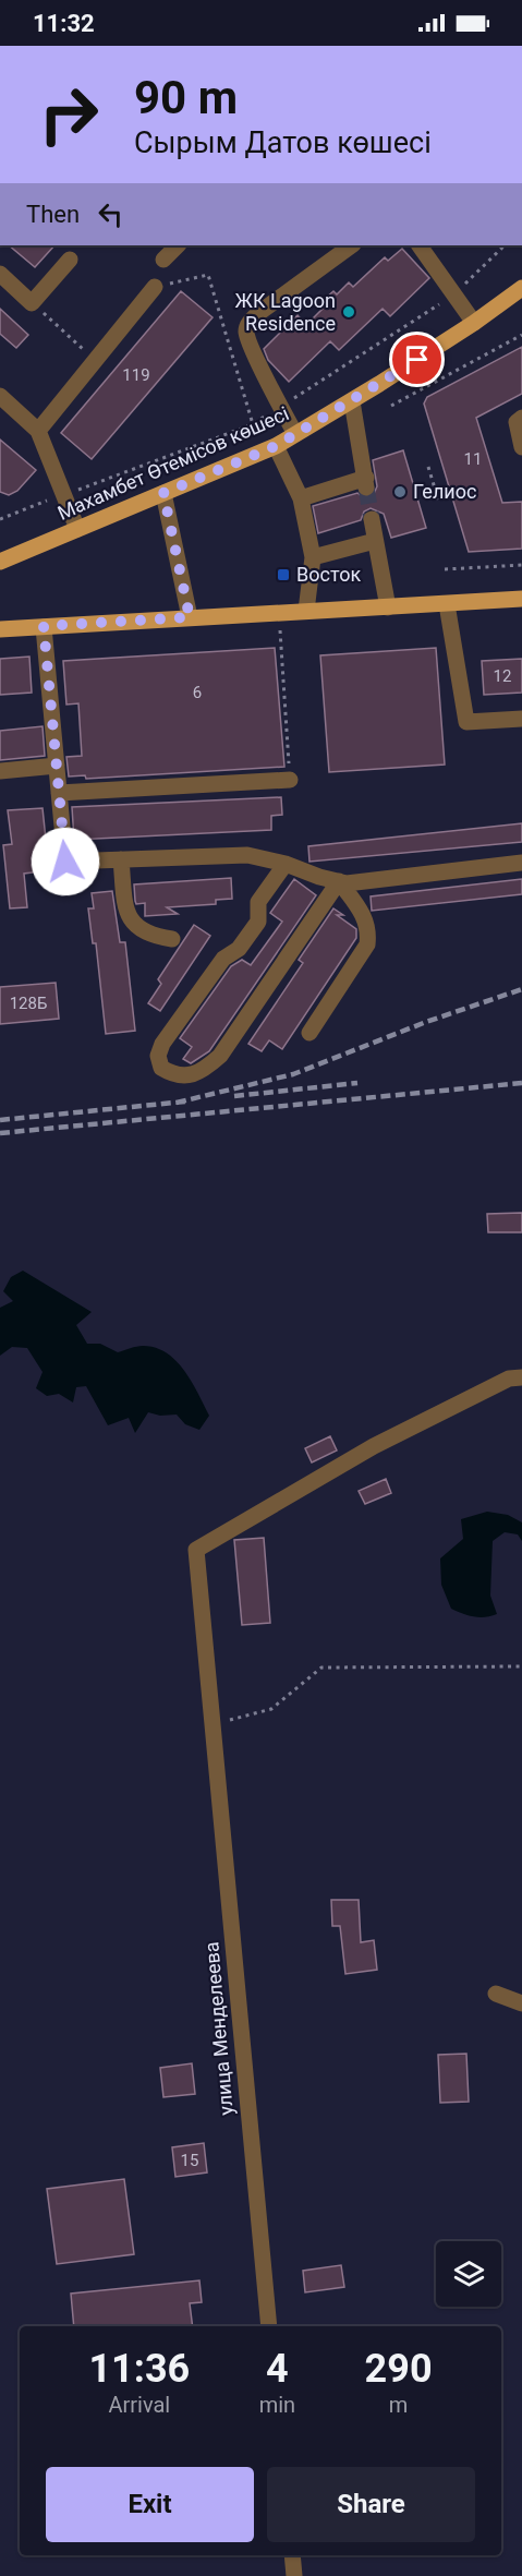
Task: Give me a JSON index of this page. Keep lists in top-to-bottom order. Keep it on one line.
{"streets":{"main road":["Махамбет Өтемісов көшесі"],"street":["улица Менделеева"]},"places":{"other":["ЖК Lagoon Residence","Гелиос"],"transit":["Восток"]},"house_numbers":["119","11","12","6","128Б","15"],"page":{"status":"11:32","turn":["90 m","Сырым Датов көшесі"],"then":"Then","eta":["11:36","Arrival","4","min","290","m"],"buttons":["Exit","Share"]}}
